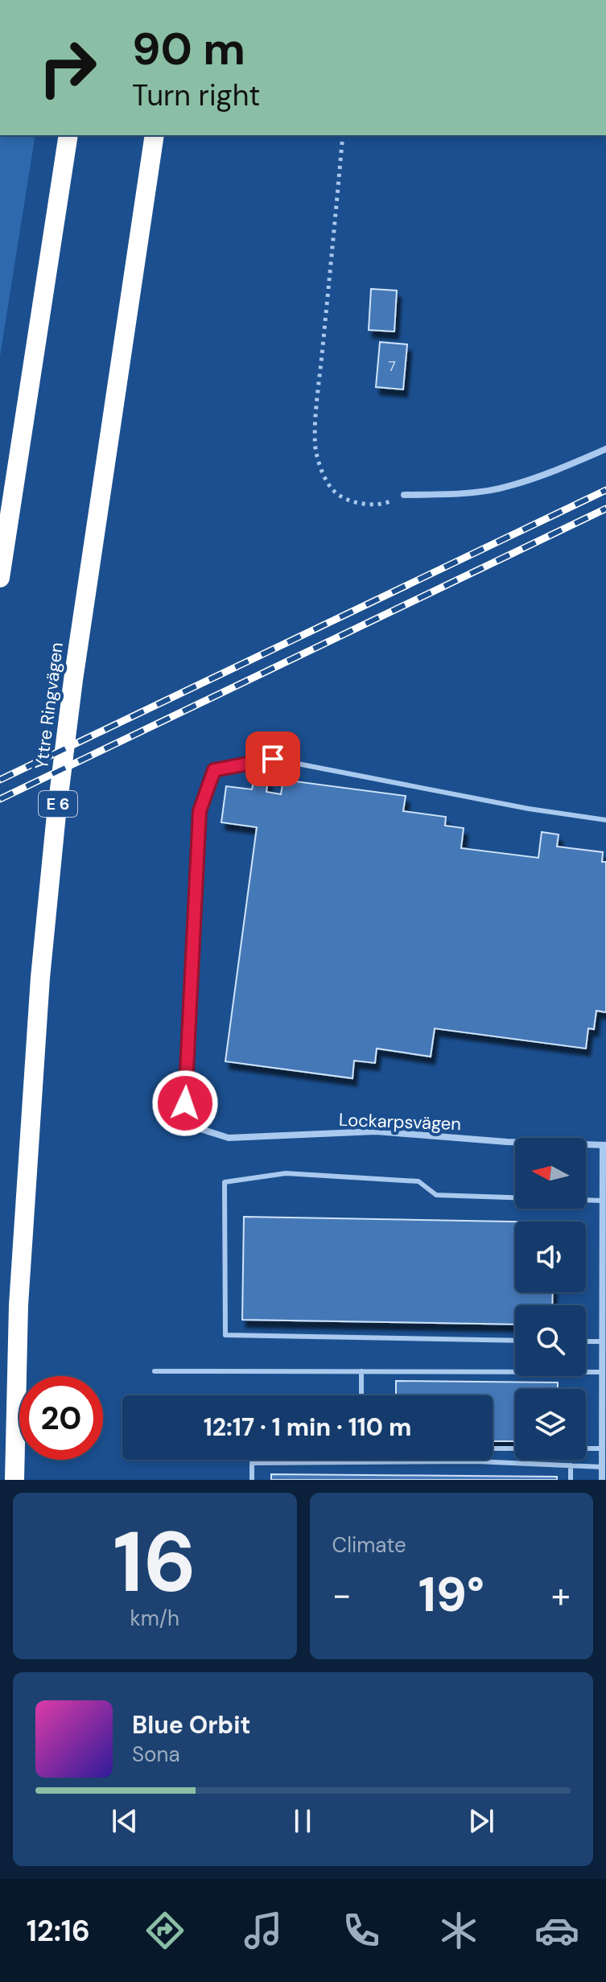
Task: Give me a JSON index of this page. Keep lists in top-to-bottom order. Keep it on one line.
{"streets":{"highway":["Yttre Ringvägen","E 6"],"street":["Lockarpsvägen"]},"house_numbers":["7"],"north":"left","page":{"turn":["90 m","Turn right"],"limit":"20","trip":"12:17 · 1 min · 110 m","tile":[["16","km/h"],"Climate"],"heat":["−","19°","+"],"song":["Blue Orbit","Sona"],"tabs":"12:16"}}
